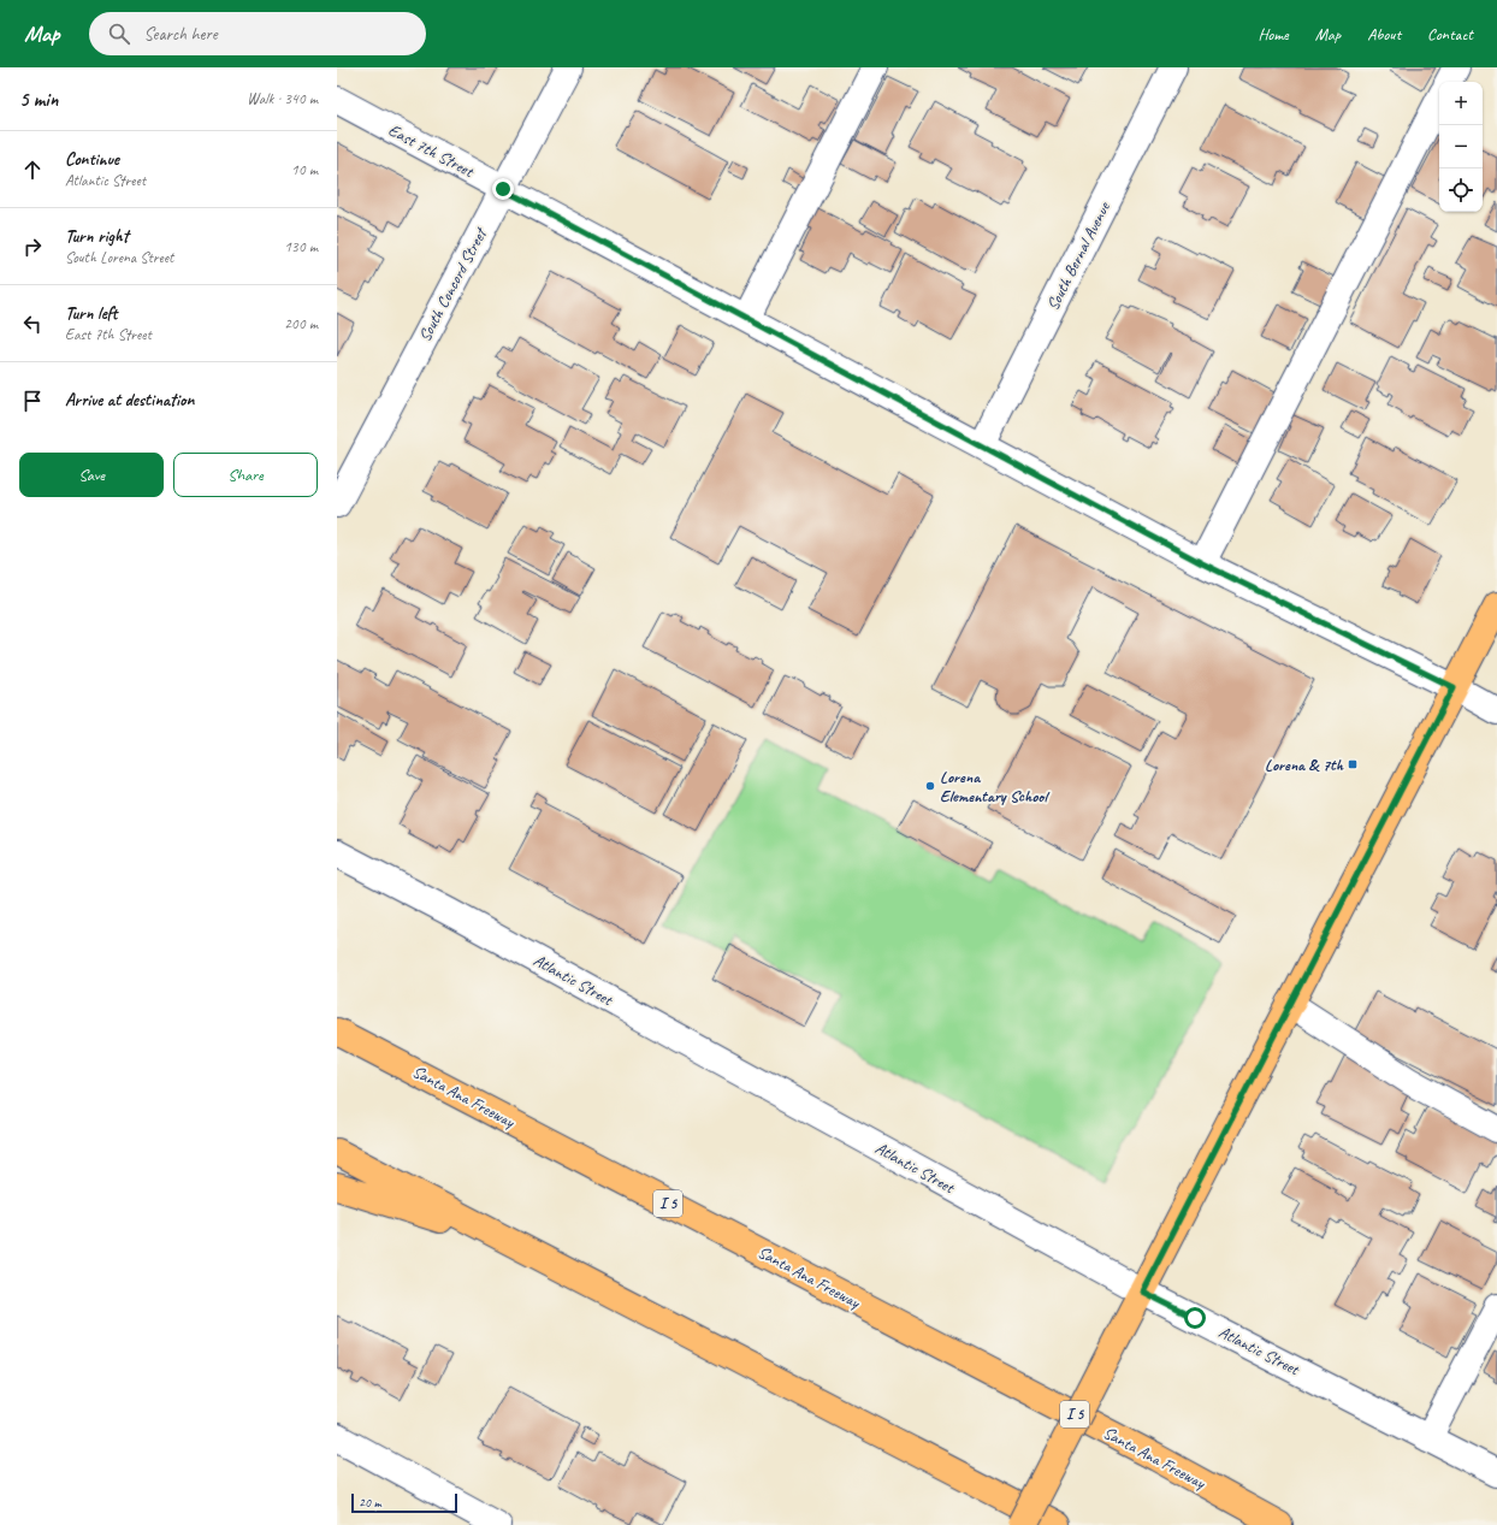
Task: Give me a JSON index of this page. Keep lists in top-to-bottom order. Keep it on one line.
{"streets":{"main road":["Santa Ana Freeway","I 5"],"street":["East 7th Street","South Bernal Avenue","South Concord Street","Atlantic Street"]},"crossings":[["East 7th Street","South Bernal Avenue"],["East 7th Street","South Concord Street"]],"places":{"transit":["Lorena & 7th"],"other":["Lorena Elementary School"]},"scale_bar":"20 m","page":{"header":"Map","search":"Search here","nav":["Home","Map","About","Contact"],"heading":["5 min","Walk · 340 m"],"map_buttons":["+","−"],"list":[["Continue","Atlantic Street","10 m"],["Turn right","South Lorena Street","130 m"],["Turn left","East 7th Street","200 m"],"Arrive at destination"],"buttons":["Save","Share"],"scale":"20 m"}}
